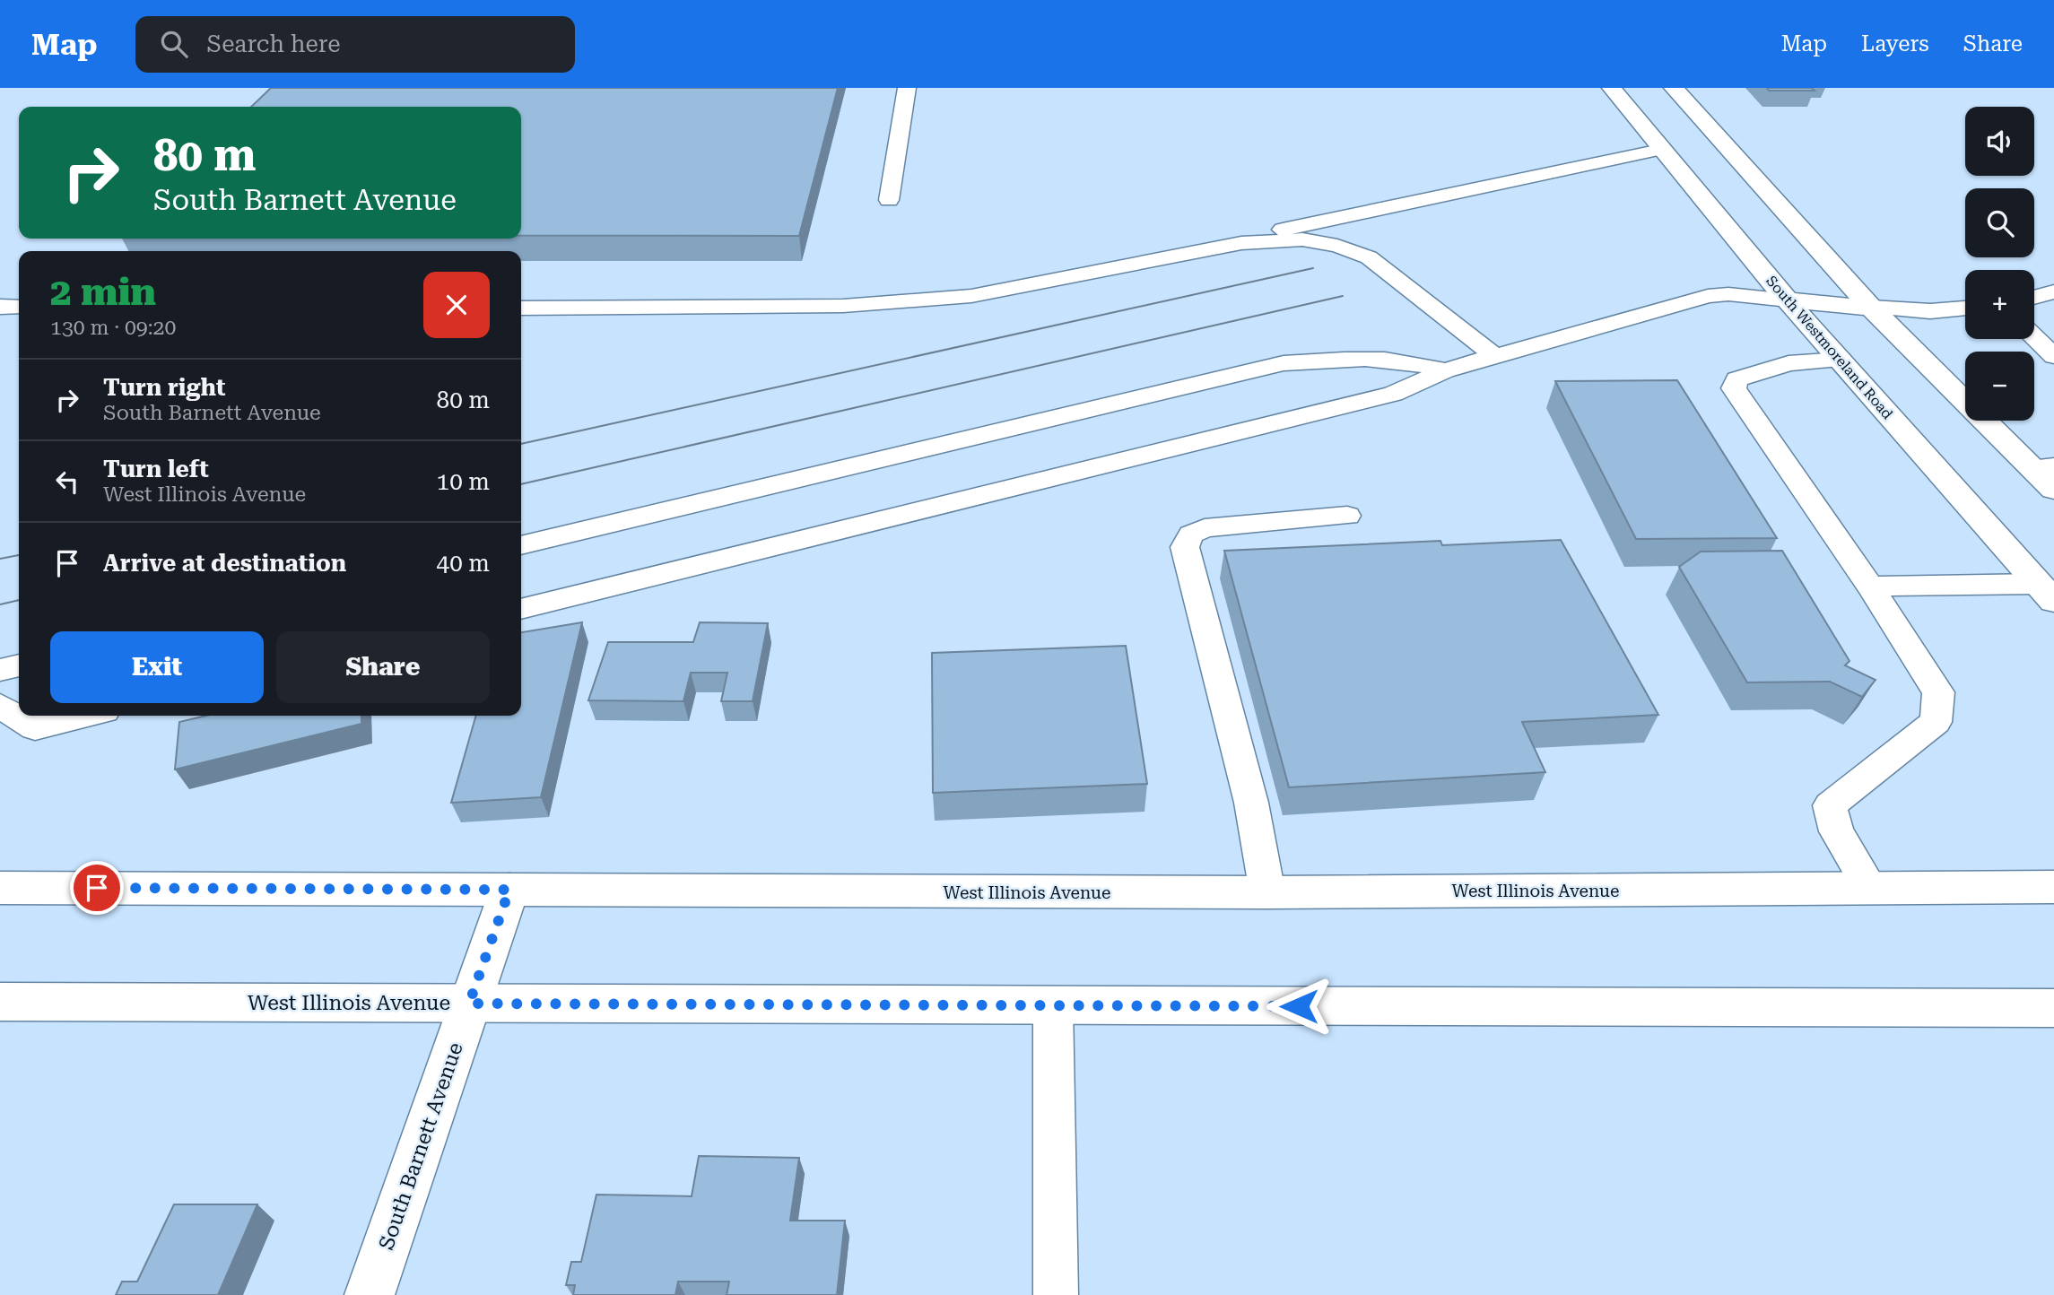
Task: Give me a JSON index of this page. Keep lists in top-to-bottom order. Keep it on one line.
{"streets":{"main road":["South Westmoreland Road","West Illinois Avenue","South Barnett Avenue"]},"crossings":[["West Illinois Avenue","South Barnett Avenue"]],"page":{"header":"Map","search":"Search here","nav":["Map","Layers","Share"],"map_buttons":["+","−"],"turn":["80 m","South Barnett Avenue"],"heading":["2 min","130 m · 09:20"],"list":[{"name":"Turn right","note":"South Barnett Avenue","value":"80 m"},{"name":"Turn left","note":"West Illinois Avenue","value":"10 m"},{"name":"Arrive at destination","value":"40 m"}],"buttons":["Exit","Share"]}}
